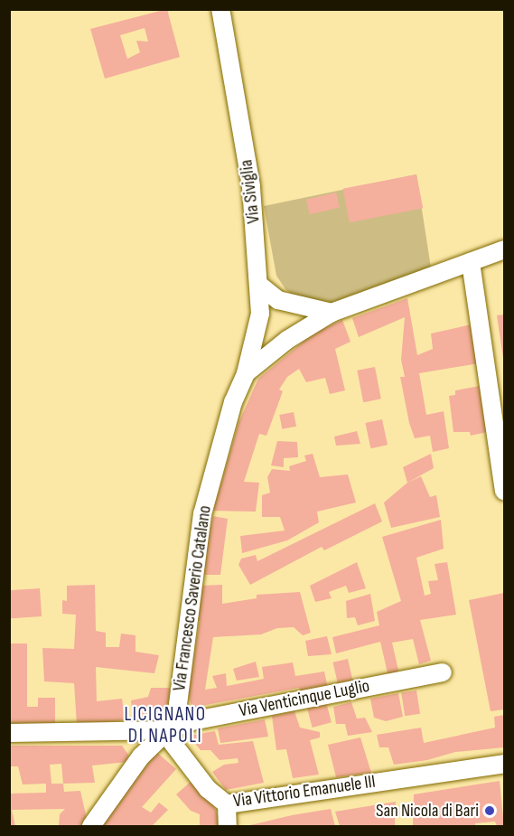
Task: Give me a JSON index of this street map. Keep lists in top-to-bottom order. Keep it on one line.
{"streets":{"street":["Via Siviglia","Via Francesco Saverio Catalano","Via Venticinque Luglio","Via Vittorio Emanuele III"]},"crossings":[["Via Siviglia","Via Francesco Saverio Catalano"],["Via Francesco Saverio Catalano","Via Venticinque Luglio"],["Via Francesco Saverio Catalano","Via Vittorio Emanuele III"],["Via Venticinque Luglio","Via Vittorio Emanuele III"]],"districts":["LICIGNANO DI NAPOLI"],"places":["San Nicola di Bari"]}
